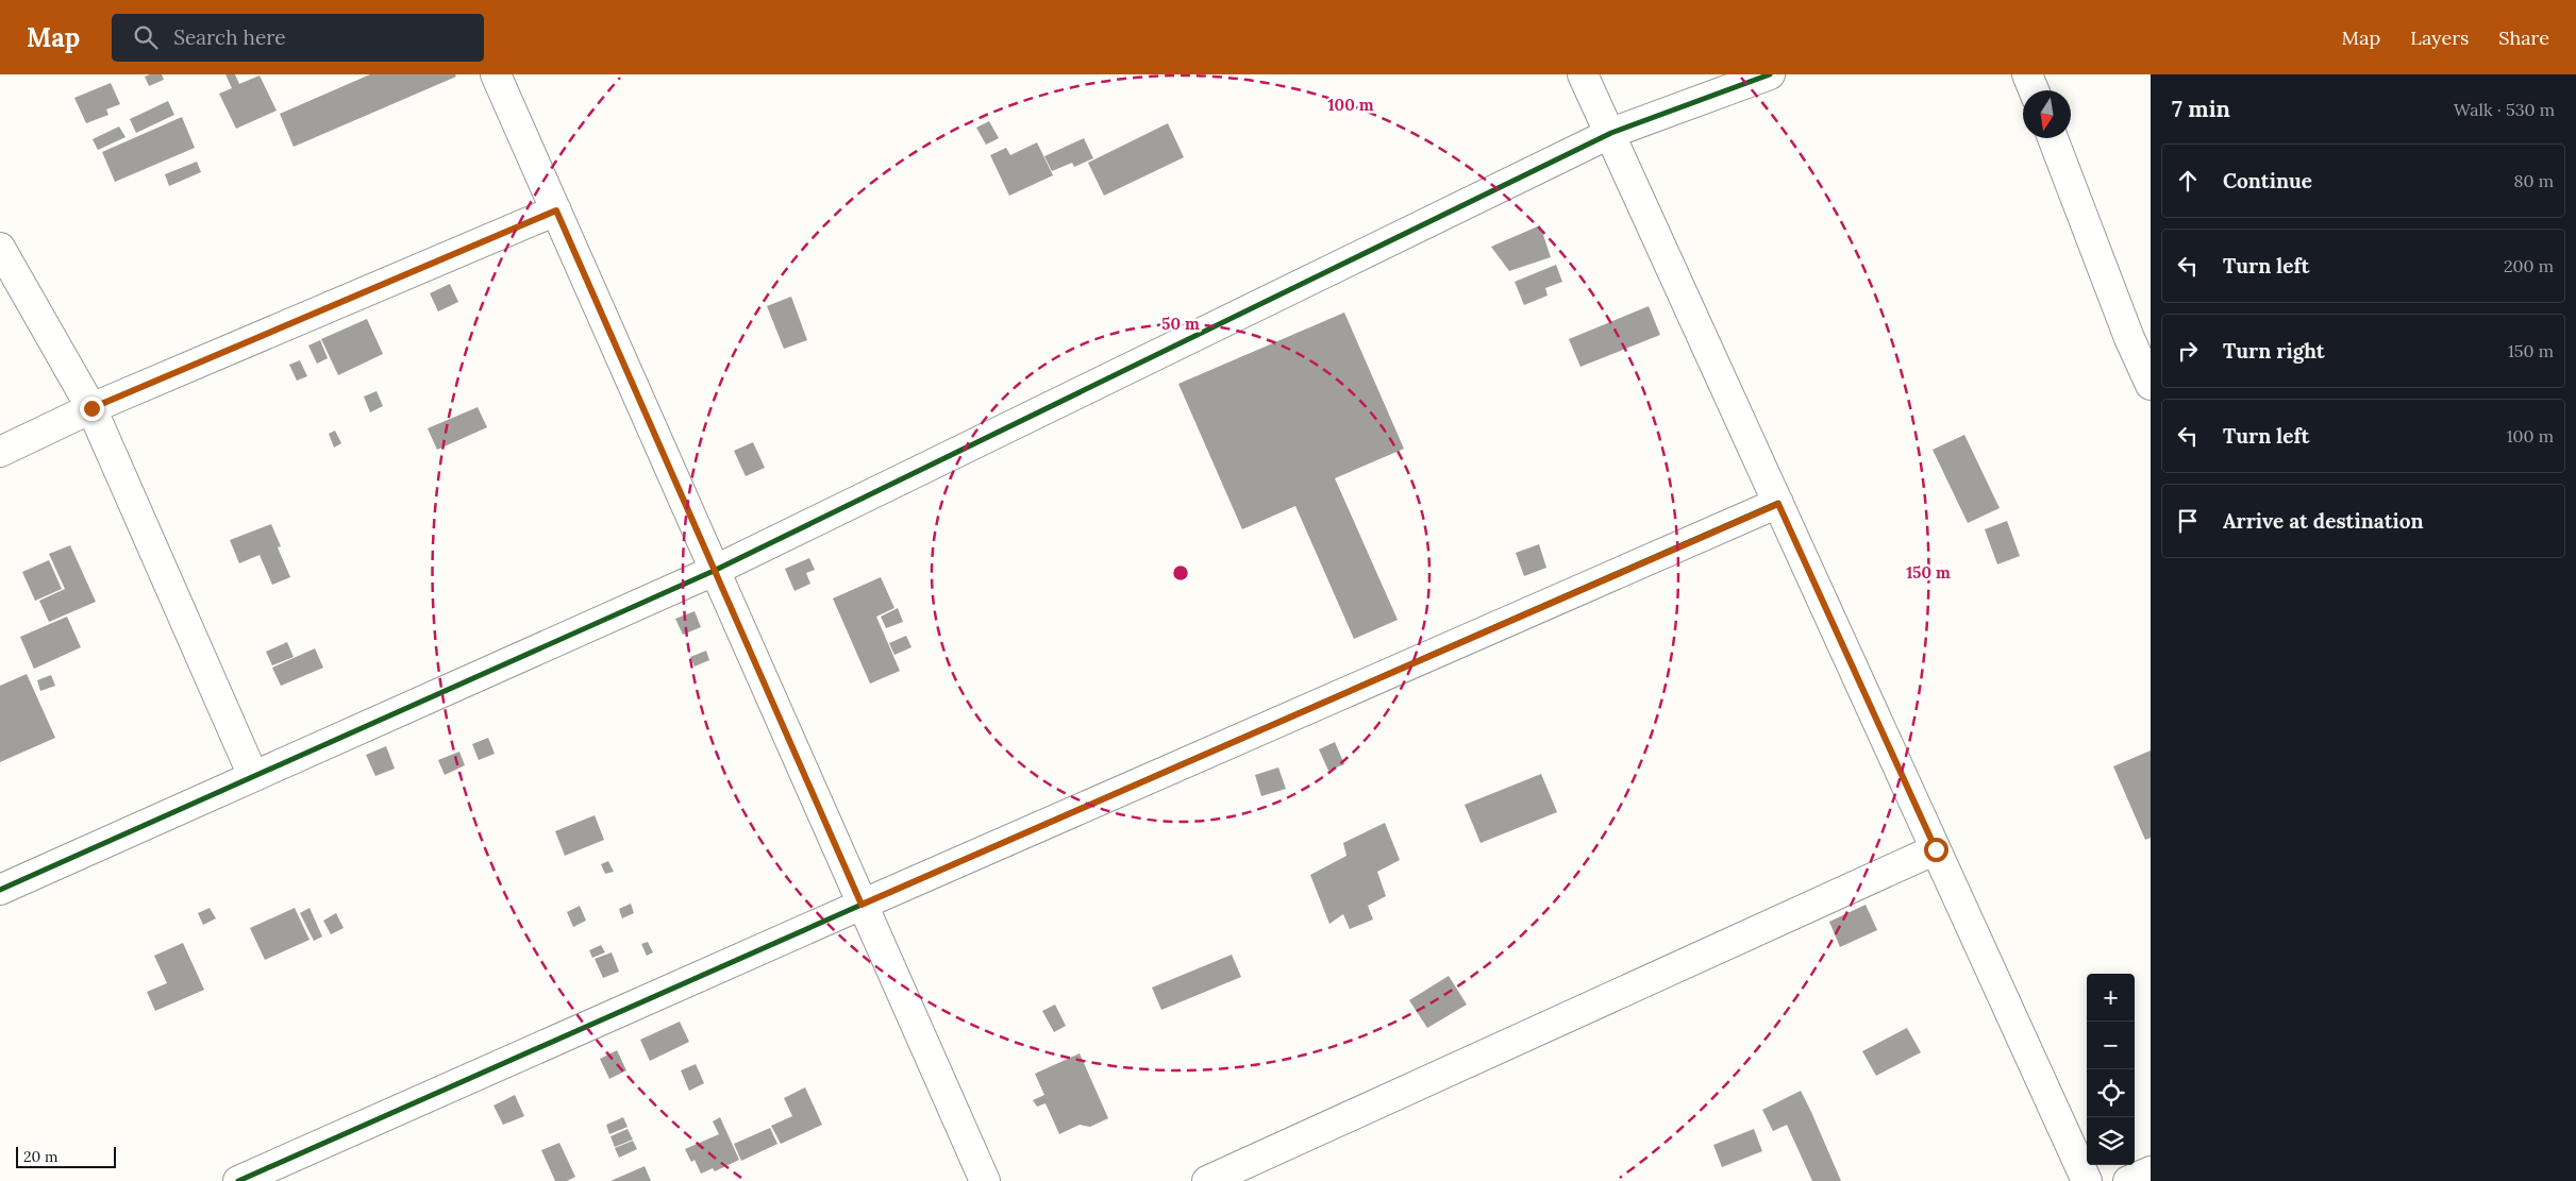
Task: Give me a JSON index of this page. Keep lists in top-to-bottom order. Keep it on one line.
{"scale_bar":"20 m","north":"bottom","page":{"header":"Map","search":"Search here","nav":["Map","Layers","Share"],"heading":["7 min","Walk · 530 m"],"list":[["Continue","80 m"],["Turn left","200 m"],["Turn right","150 m"],["Turn left","100 m"],"Arrive at destination"],"map_buttons":["+","−"],"scale":"20 m"},"rings":["100 m","50 m","150 m"]}
